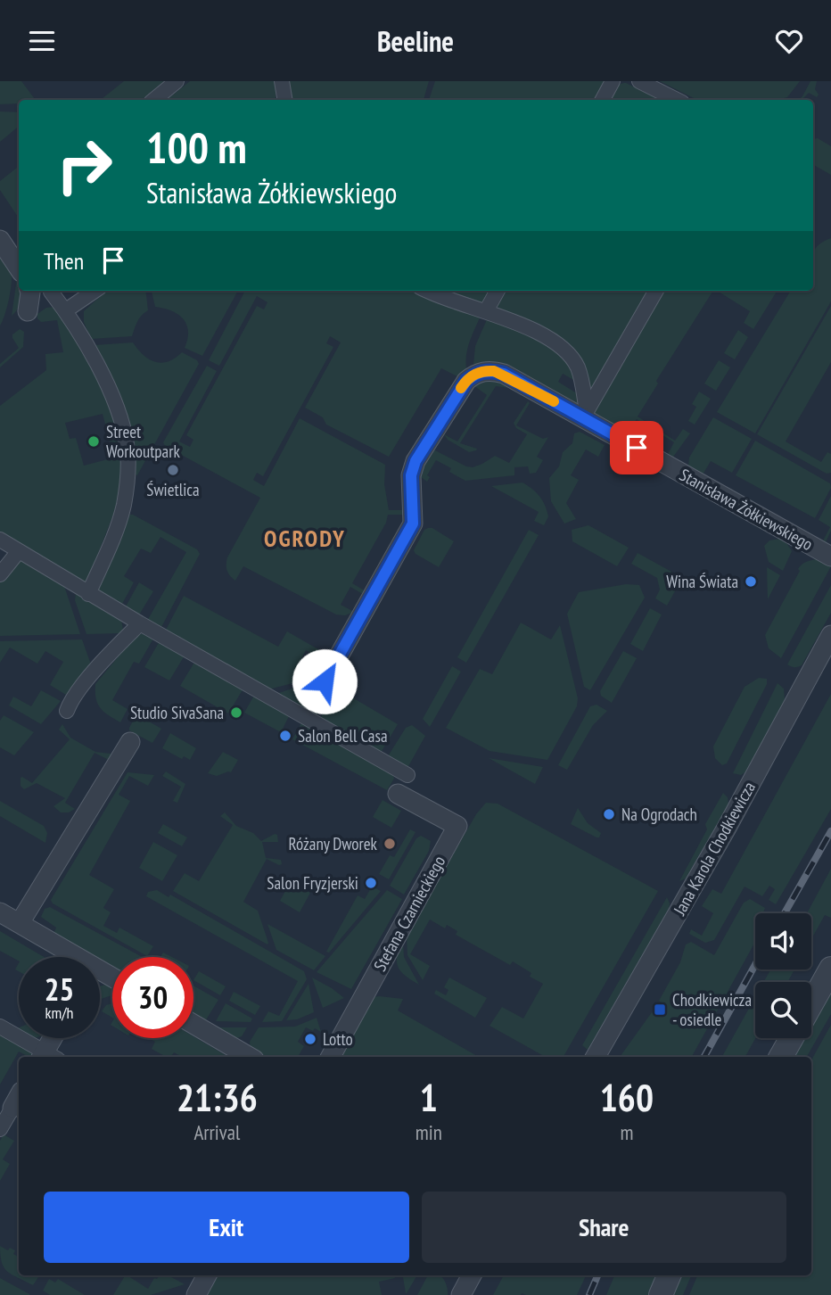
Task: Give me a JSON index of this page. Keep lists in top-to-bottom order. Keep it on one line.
{"streets":{"street":["Stanisława Żółkiewskiego","Jana Karola Chodkiewicza","Stefana Czarnieckiego"]},"districts":["OGRODY"],"places":{"other":["Street Workoutpark","Świetlica","Wina Świata","Studio SivaSana","Salon Bell Casa","Na Ogrodach","Różany Dworek","Salon Fryzjerski","Lotto"],"transit":["Chodkiewicza - osiedle"]},"page":{"header":"Beeline","turn":["100 m","Stanisława Żółkiewskiego"],"then":"Then","speed":"25 km/h","limit":"30","eta":["21:36","Arrival","1","min","160","m"],"buttons":["Exit","Share"]}}
